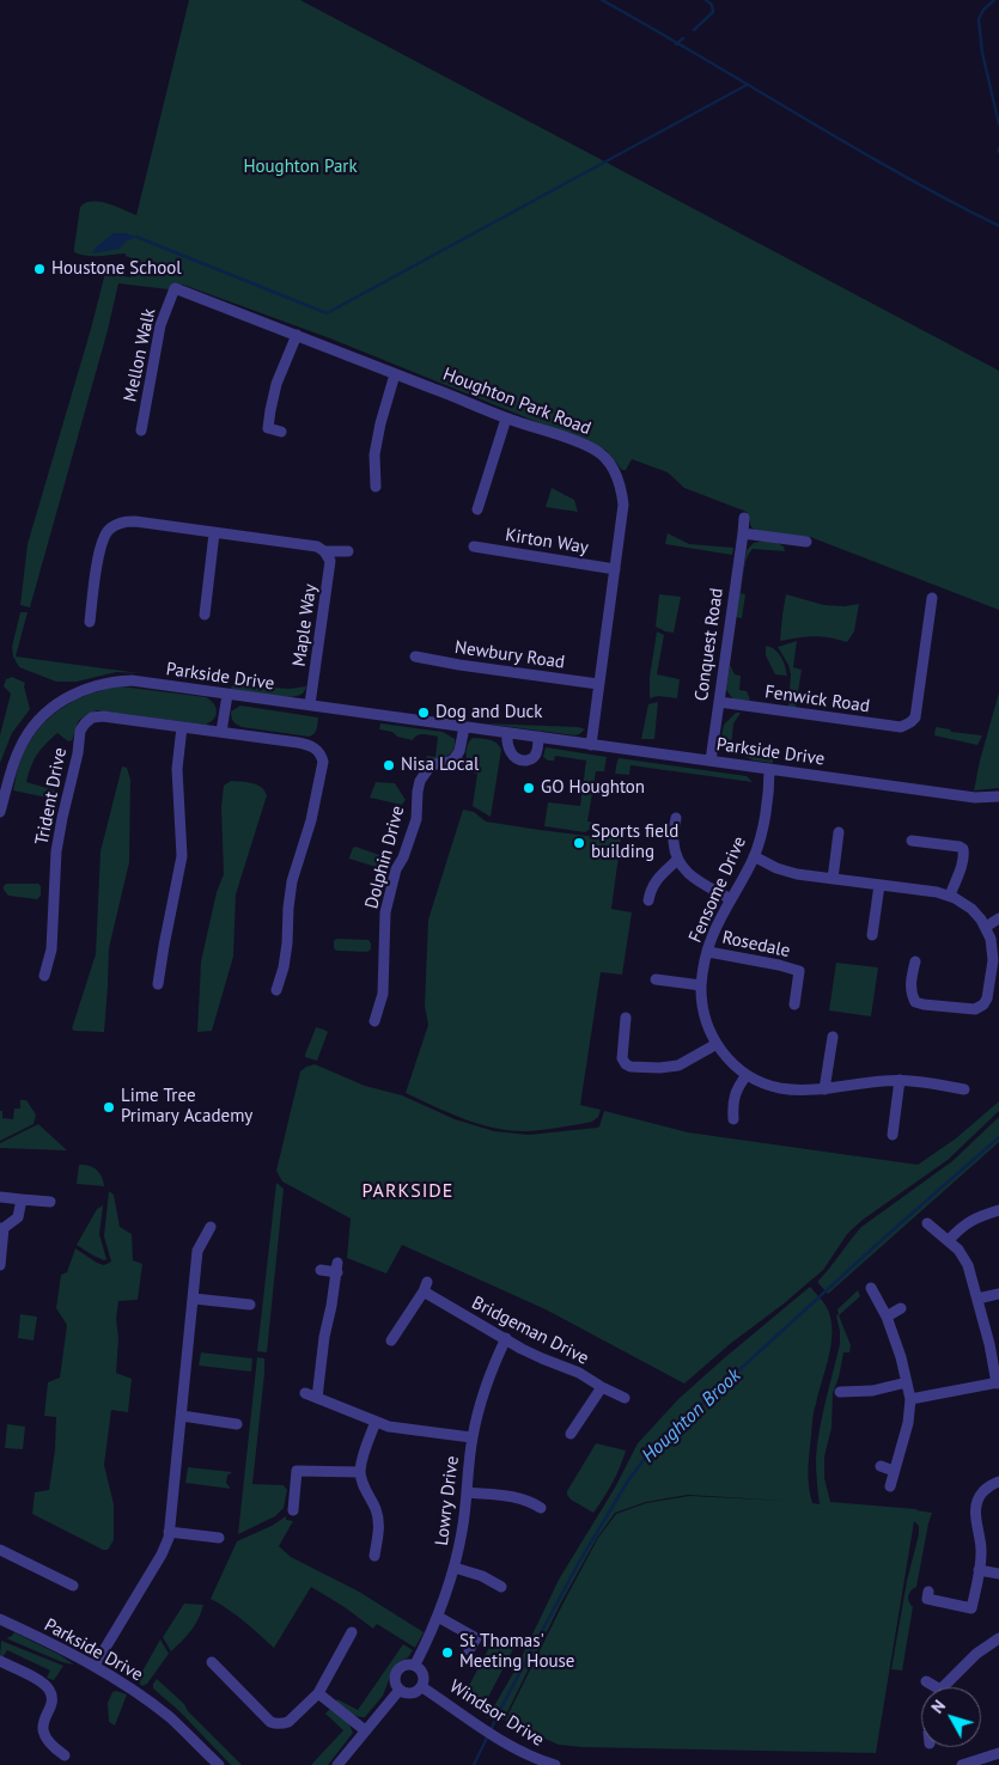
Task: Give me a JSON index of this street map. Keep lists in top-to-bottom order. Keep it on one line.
{"streets":{"street":["Mellon Walk","Houghton Park Road","Kirton Way","Maple Way","Conquest Road","Newbury Road","Parkside Drive","Fenwick Road","Trident Drive","Dolphin Drive","Fensome Drive","Rosedale","Bridgeman Drive","Lowry Drive","Windsor Drive"]},"crossings":[["Mellon Walk","Houghton Park Road"],["Houghton Park Road","Kirton Way"],["Houghton Park Road","Newbury Road"],["Houghton Park Road","Parkside Drive"],["Maple Way","Parkside Drive"],["Conquest Road","Parkside Drive"],["Conquest Road","Fenwick Road"],["Parkside Drive","Fensome Drive"],["Fensome Drive","Rosedale"],["Bridgeman Drive","Lowry Drive"],["Lowry Drive","Windsor Drive"]],"districts":["PARKSIDE"],"water":["Houghton Brook"],"parks":["Houghton Park"],"places":["Houstone School","Dog and Duck","Nisa Local","GO Houghton","Sports field building","Lime Tree Primary Academy","St Thomas' Meeting House"],"north":"top left"}
